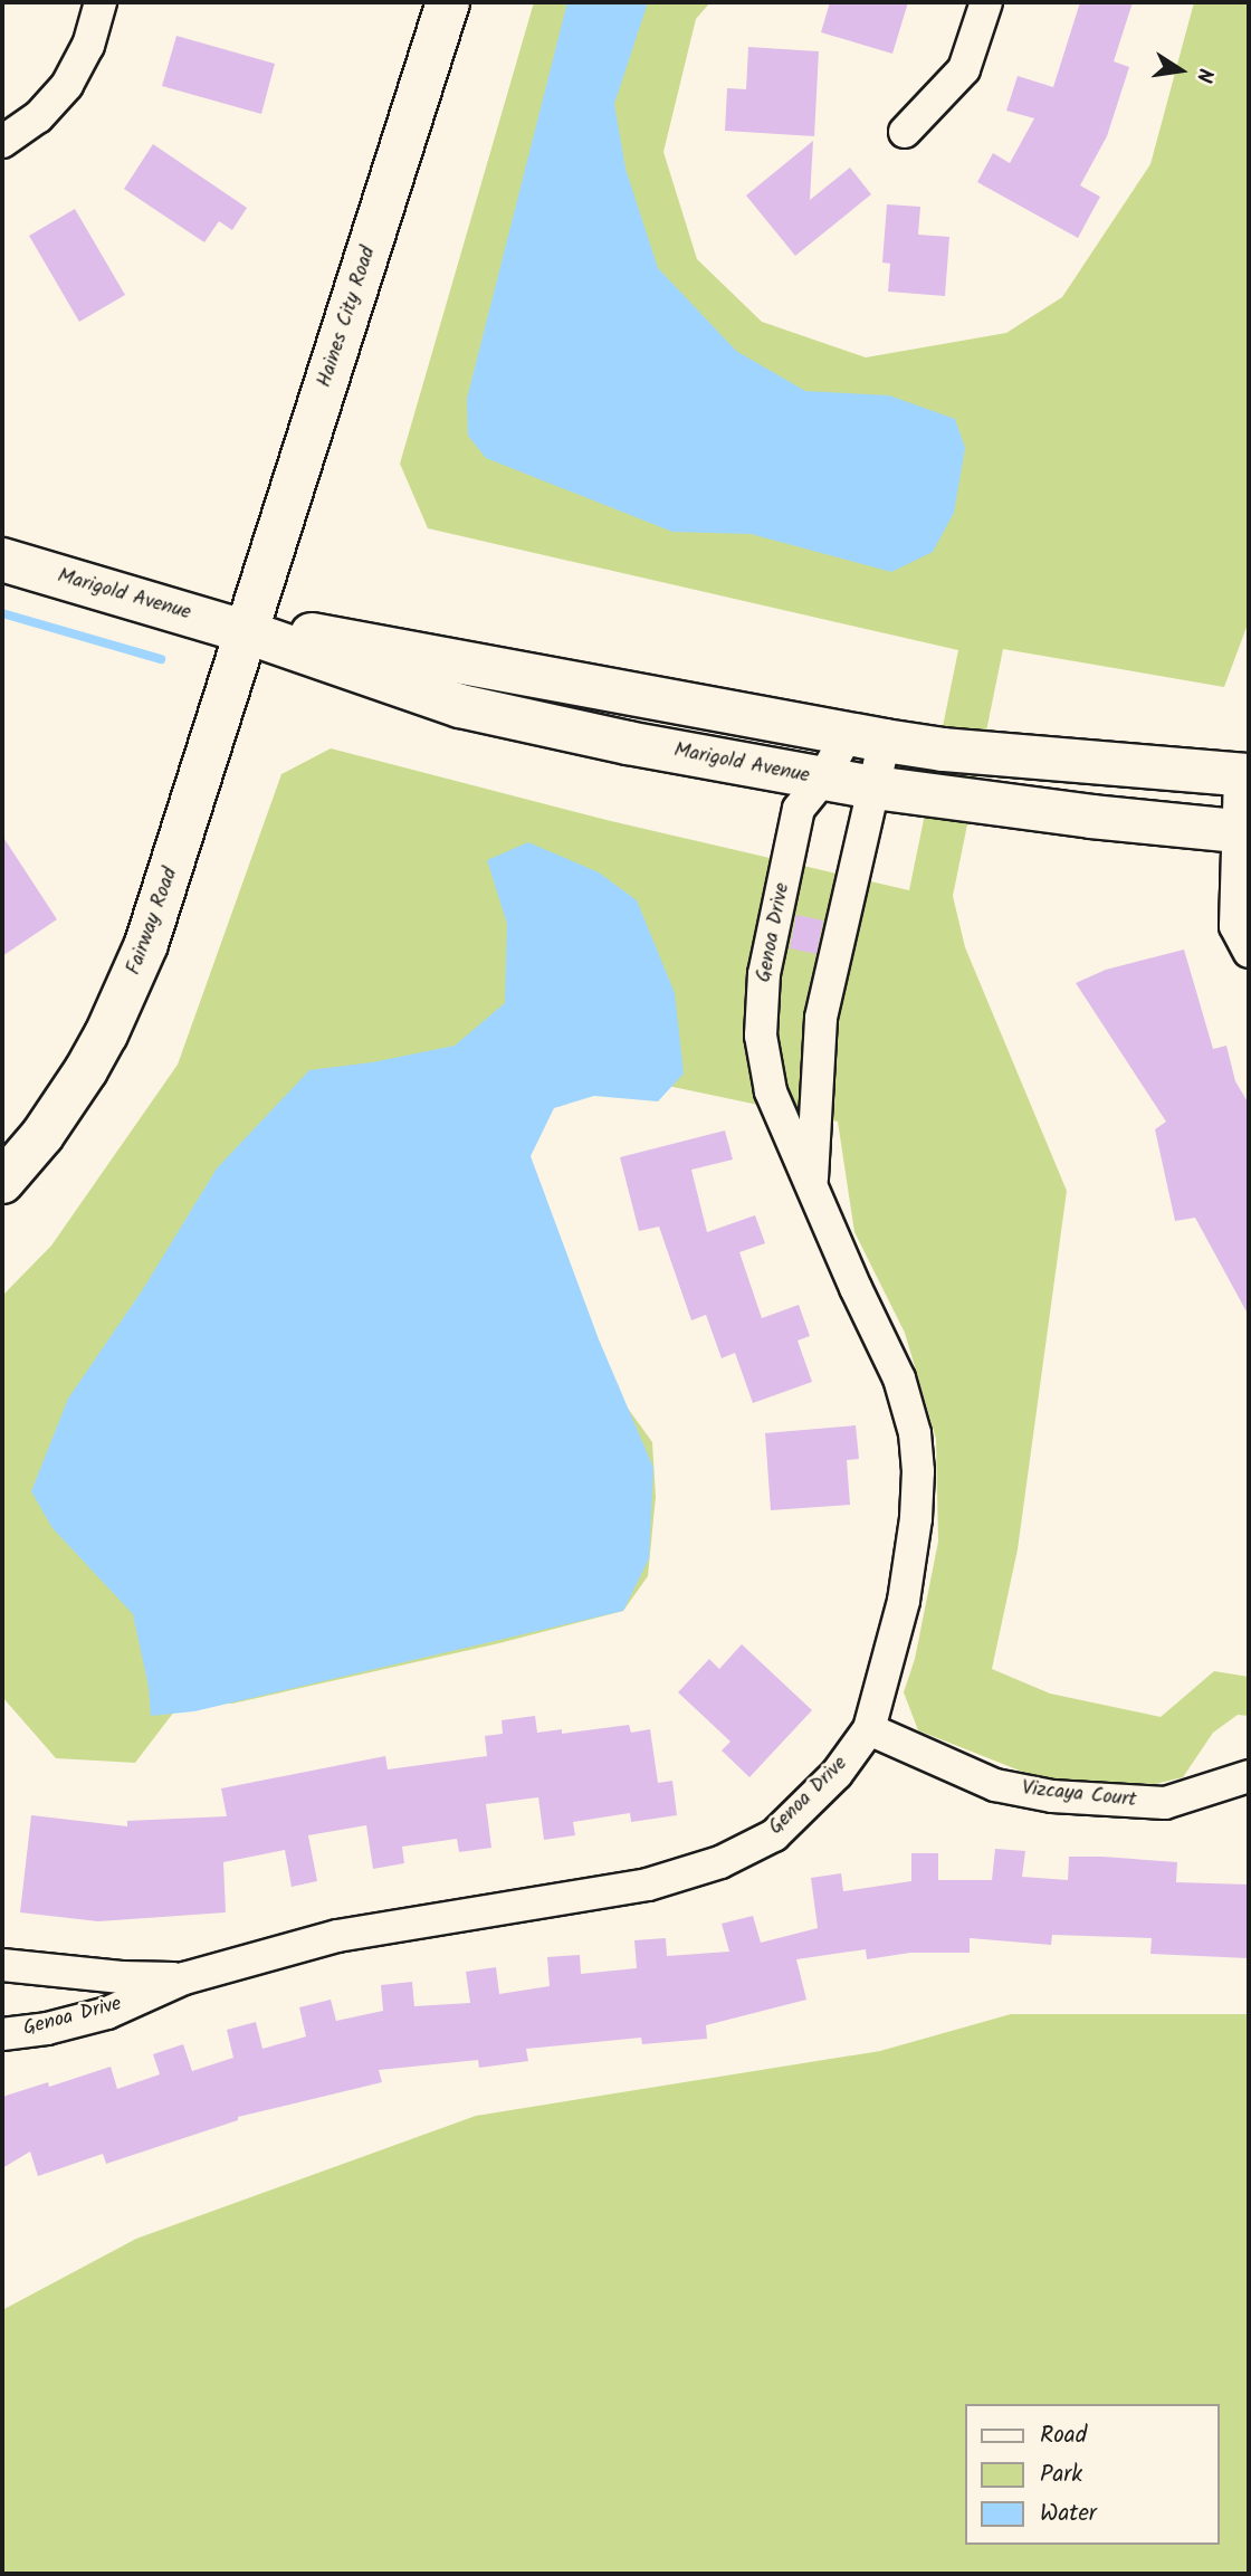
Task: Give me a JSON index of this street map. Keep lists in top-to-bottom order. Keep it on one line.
{"streets":{"main road":["Haines City Road","Marigold Avenue","Fairway Road"],"street":["Genoa Drive","Vizcaya Court"]},"crossings":[["Haines City Road","Marigold Avenue"],["Haines City Road","Fairway Road"],["Marigold Avenue","Fairway Road"],["Marigold Avenue","Genoa Drive"],["Genoa Drive","Vizcaya Court"]],"legend":["Road","Park","Water"],"north":"right"}
